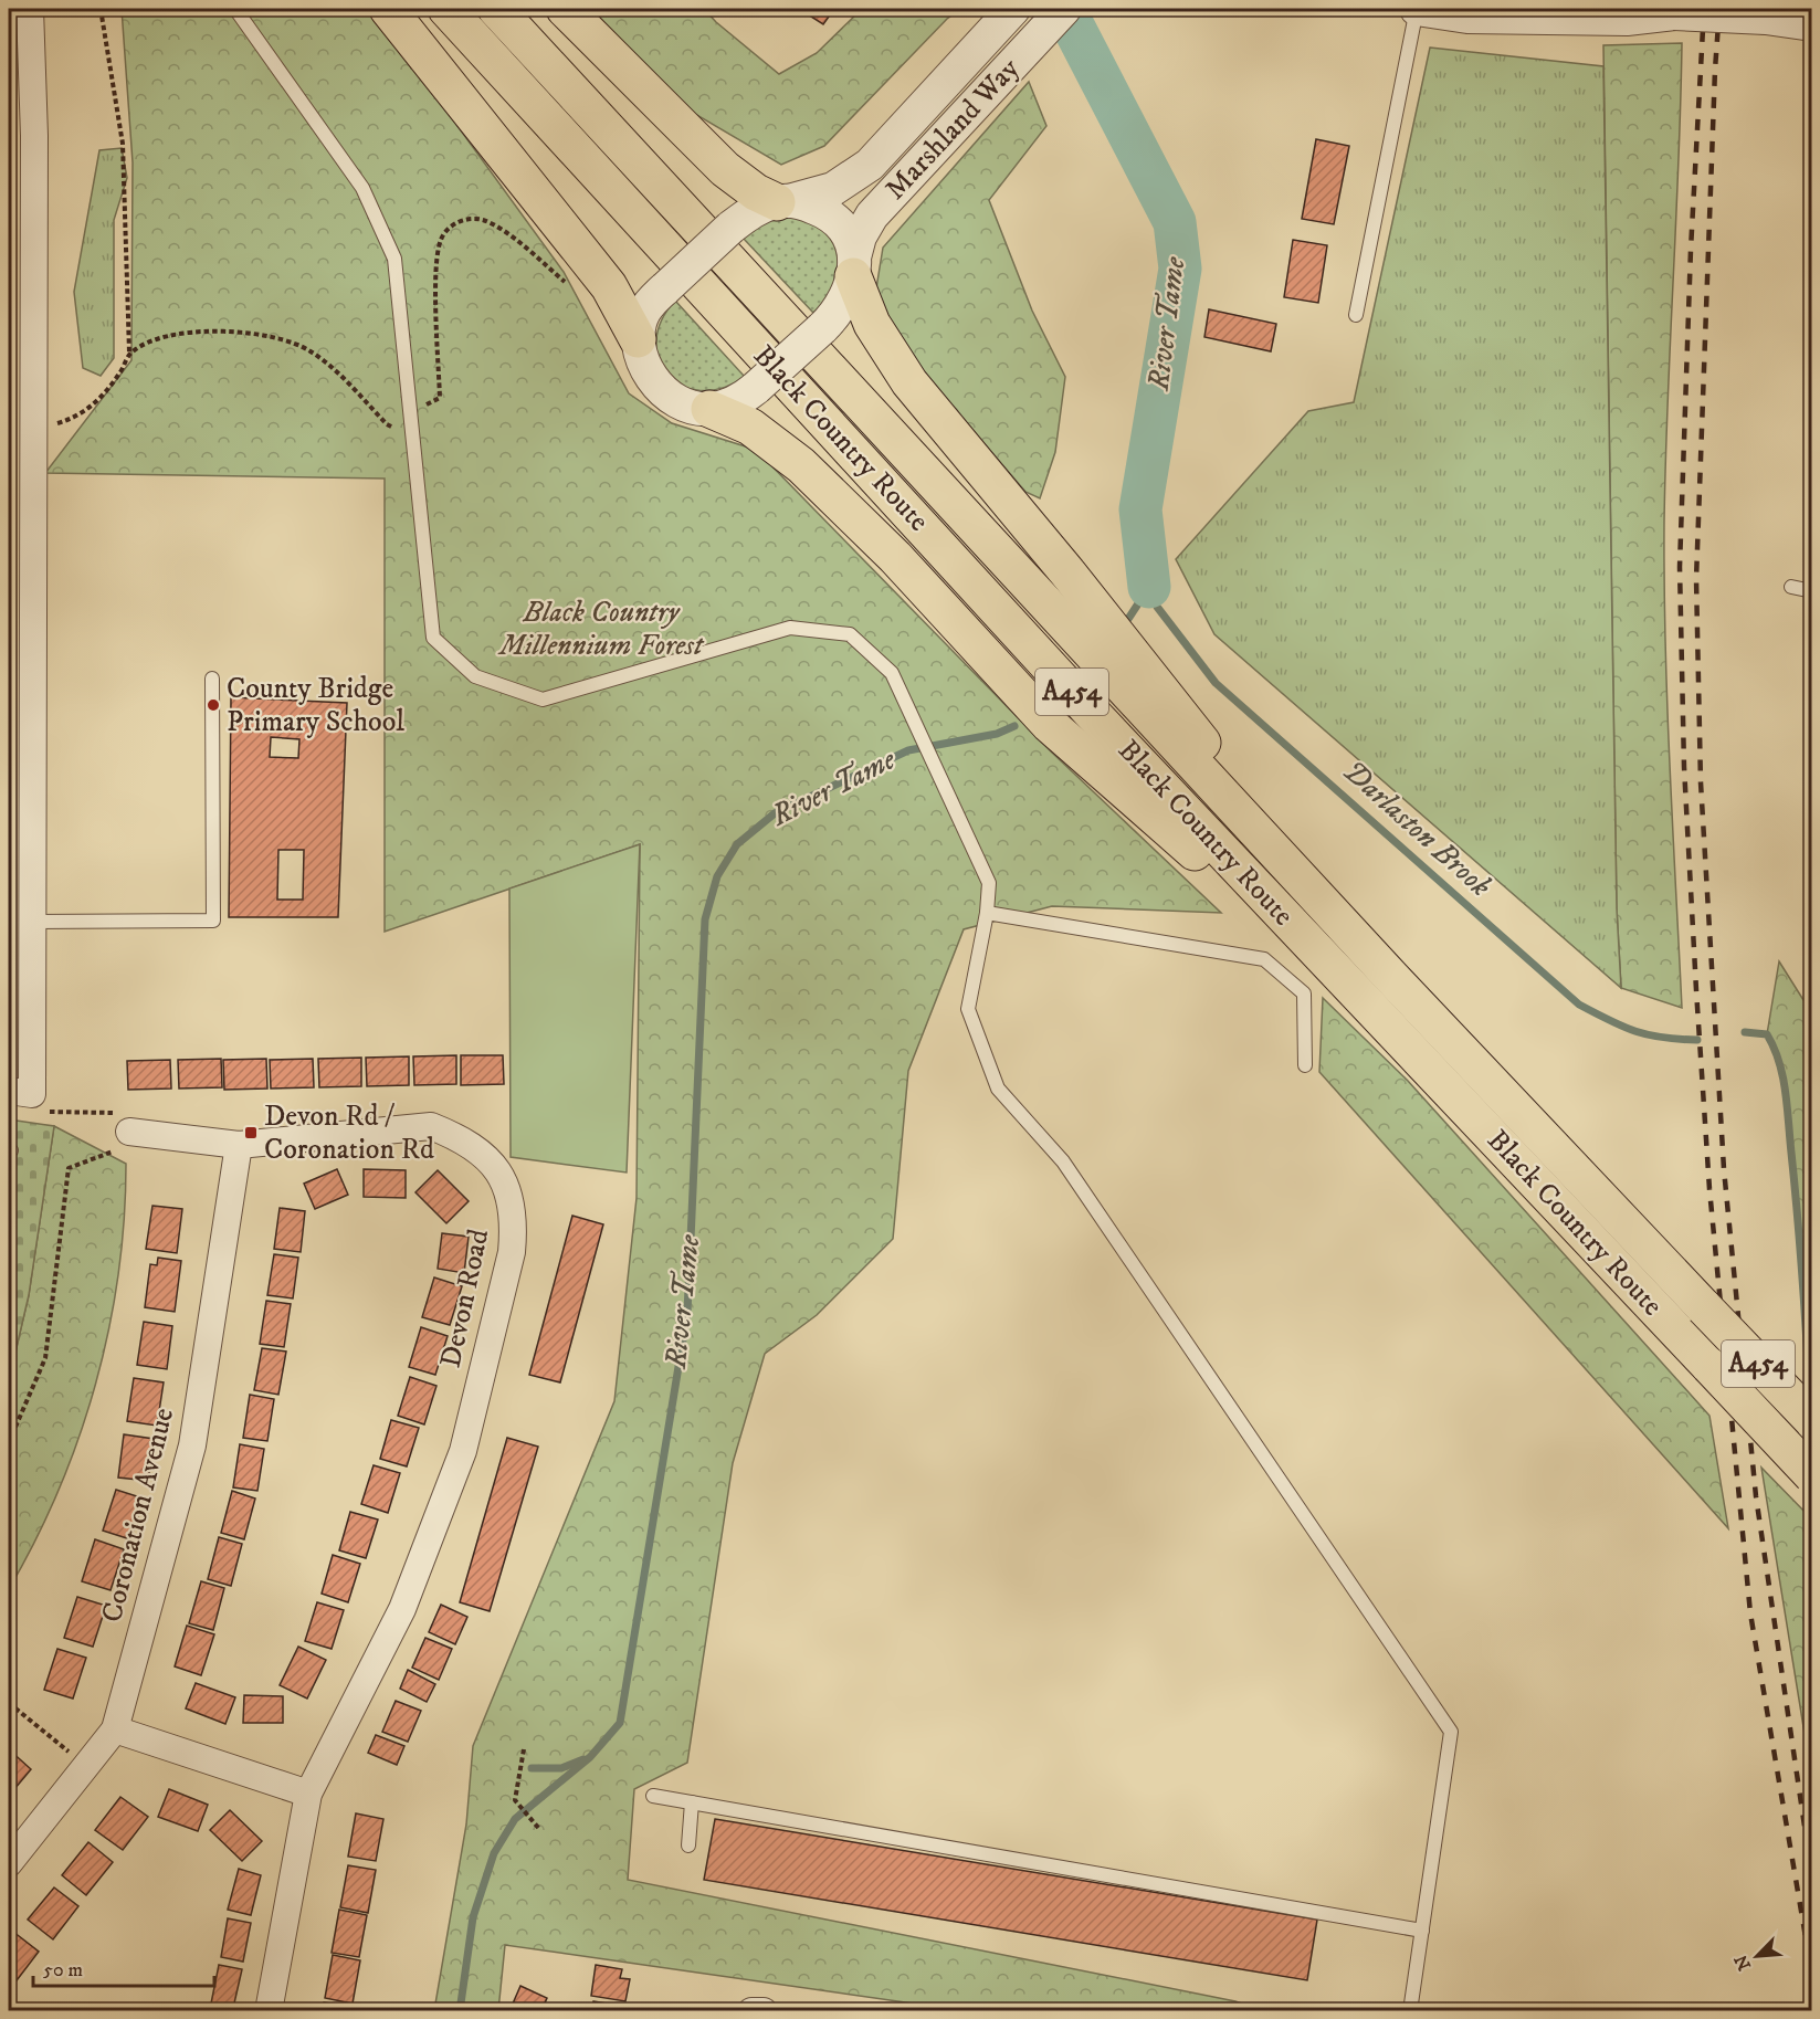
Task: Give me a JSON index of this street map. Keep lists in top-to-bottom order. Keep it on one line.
{"streets":{"highway":["Black Country Route","A454"],"street":["Marshland Way","Devon Road","Coronation Avenue"]},"crossings":[["Devon Road","Coronation Avenue"]],"water":["River Tame","Darlaston Brook"],"parks":["Black Country Millennium Forest"],"places":{"other":["County Bridge Primary School"],"transit":["Devon Rd / Coronation Rd"]},"scale_bar":"50 m","north":"bottom left"}
